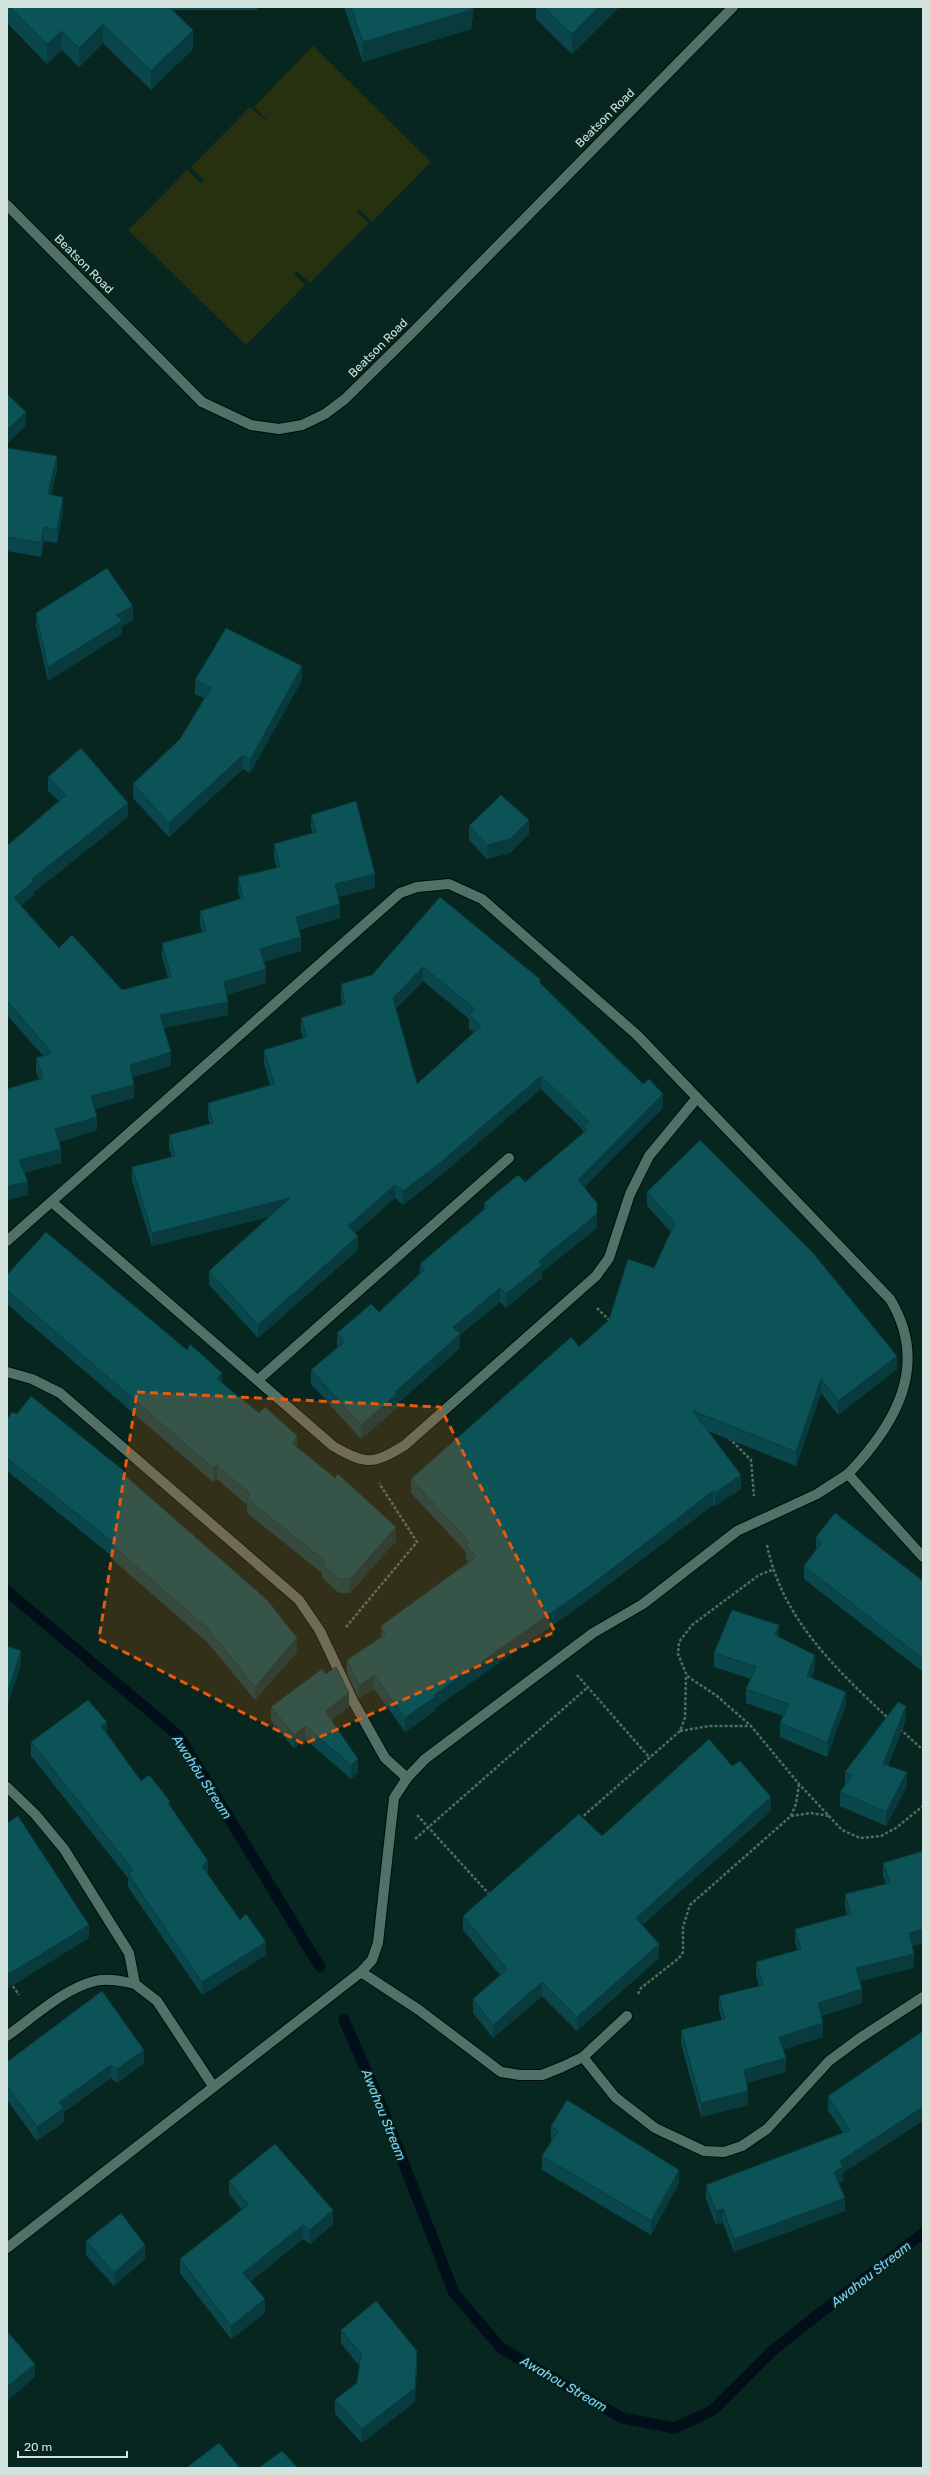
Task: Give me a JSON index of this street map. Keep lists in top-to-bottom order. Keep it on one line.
{"streets":{"street":["Beatson Road"]},"water":["Awahōu Stream","Awahou Stream"],"scale_bar":"20 m"}
